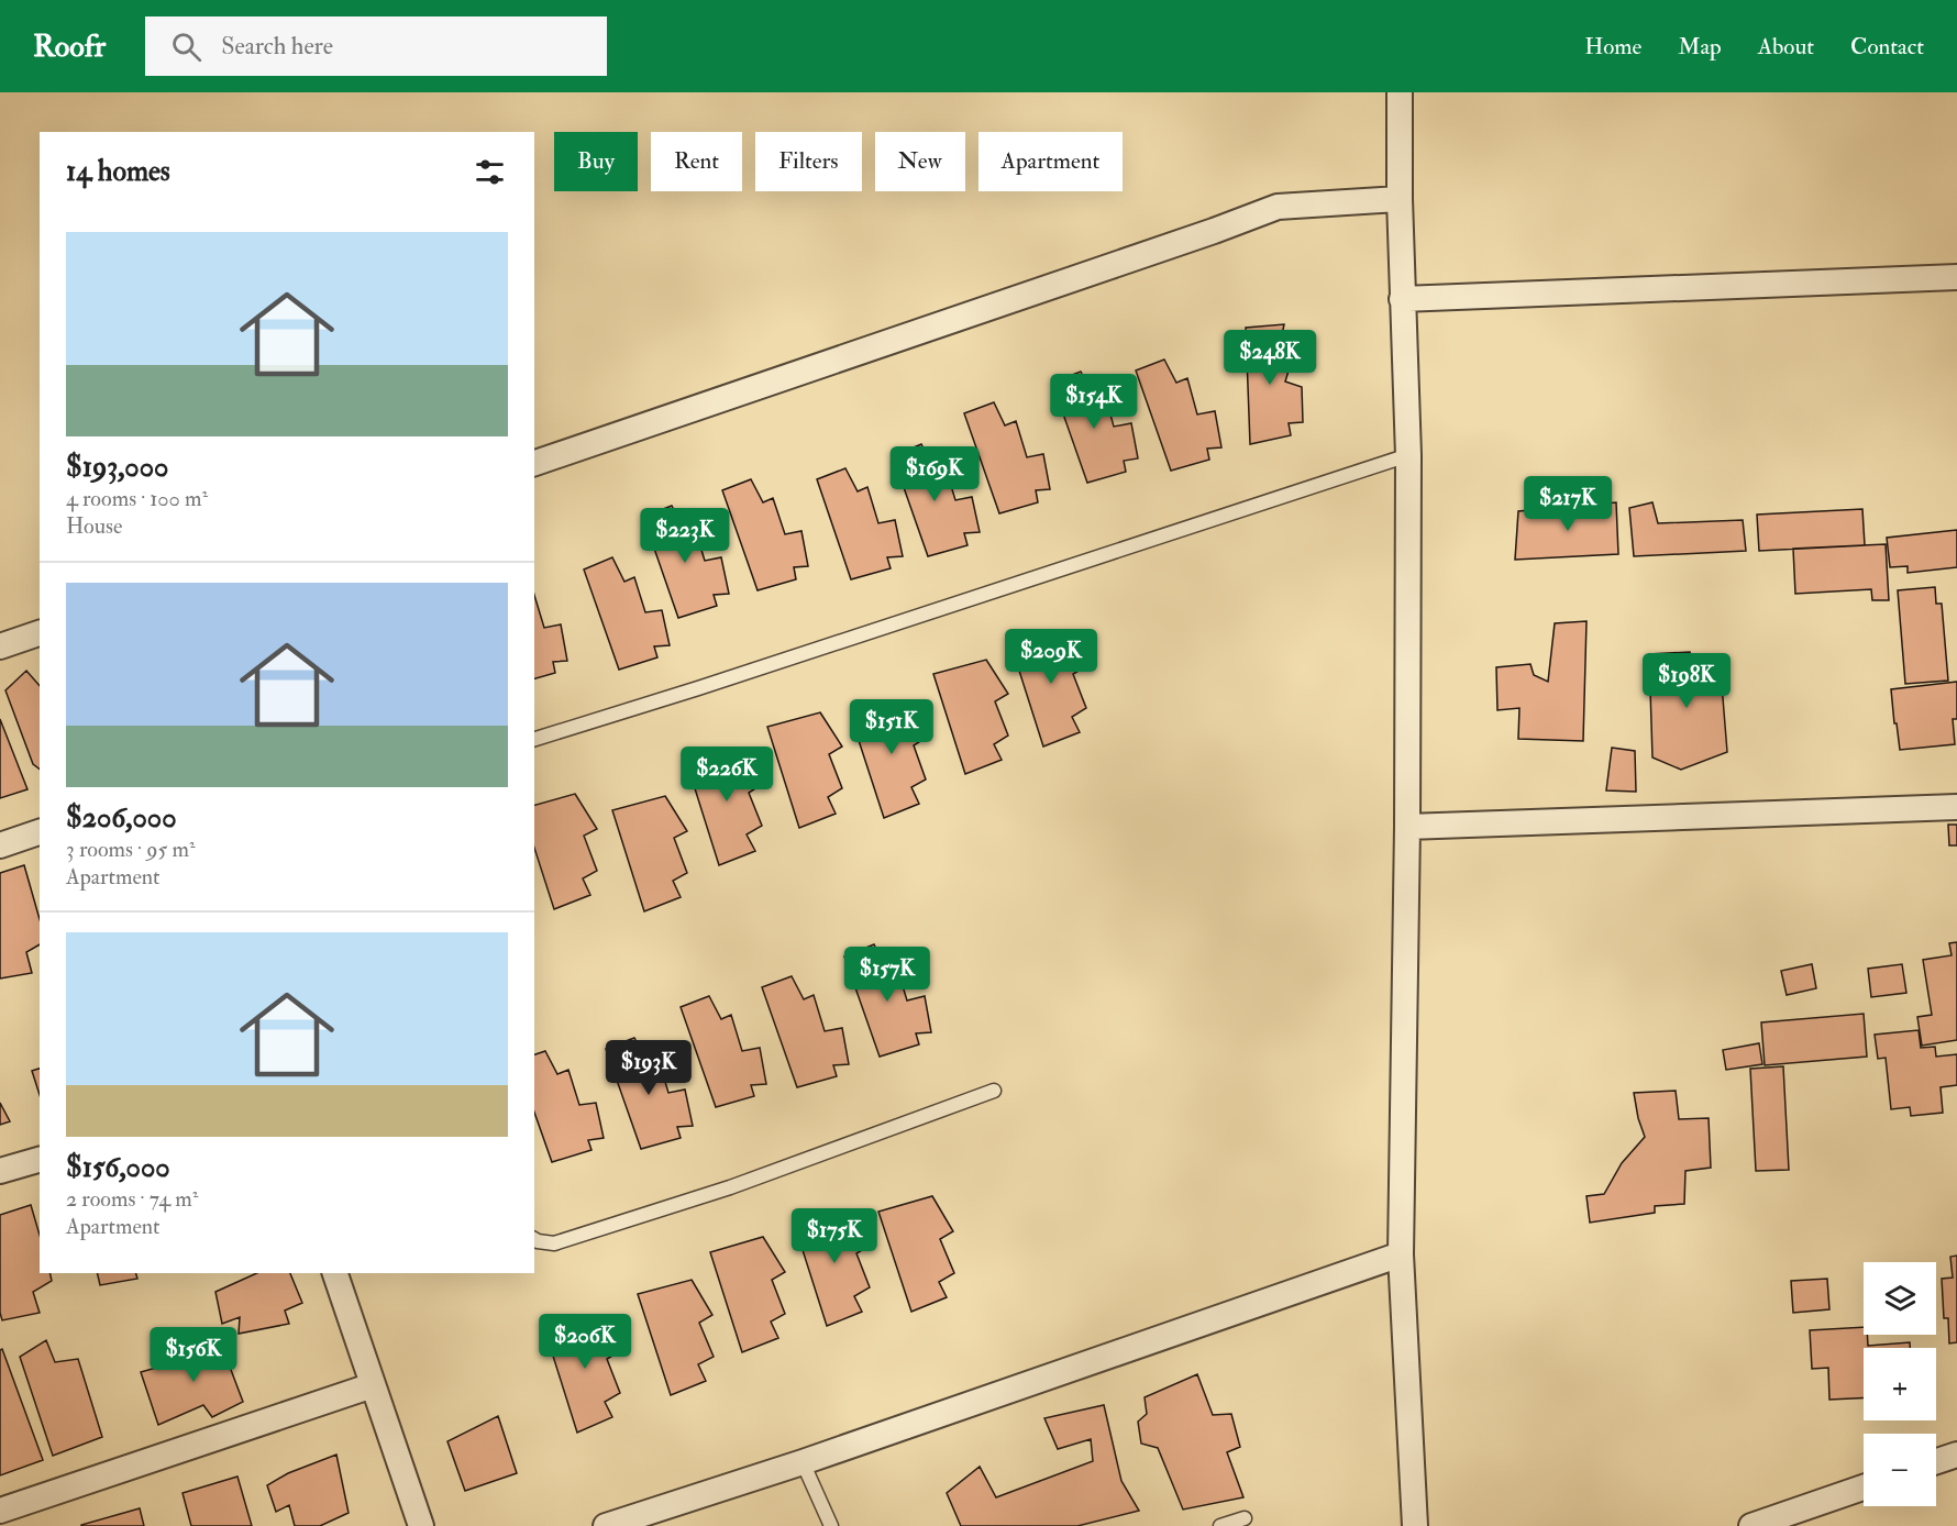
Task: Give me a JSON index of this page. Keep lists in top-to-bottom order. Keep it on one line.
{"page":{"header":"Roofr","search":"Search here","nav":["Home","Map","About","Contact"],"chip":["Buy","Rent","Filters","New","Apartment"],"heading":"14 homes","list":[{"name":"$193,000","note":"4 rooms · 100 m² · House"},{"name":"$206,000","note":"3 rooms · 95 m² · Apartment"},{"name":"$156,000","note":"2 rooms · 74 m² · Apartment"}],"price":["$248K","$154K","$169K","$217K","$223K","$209K","$198K","$151K","$226K","$157K","$193K","$175K","$206K","$156K"],"map_buttons":["+","−"]}}
